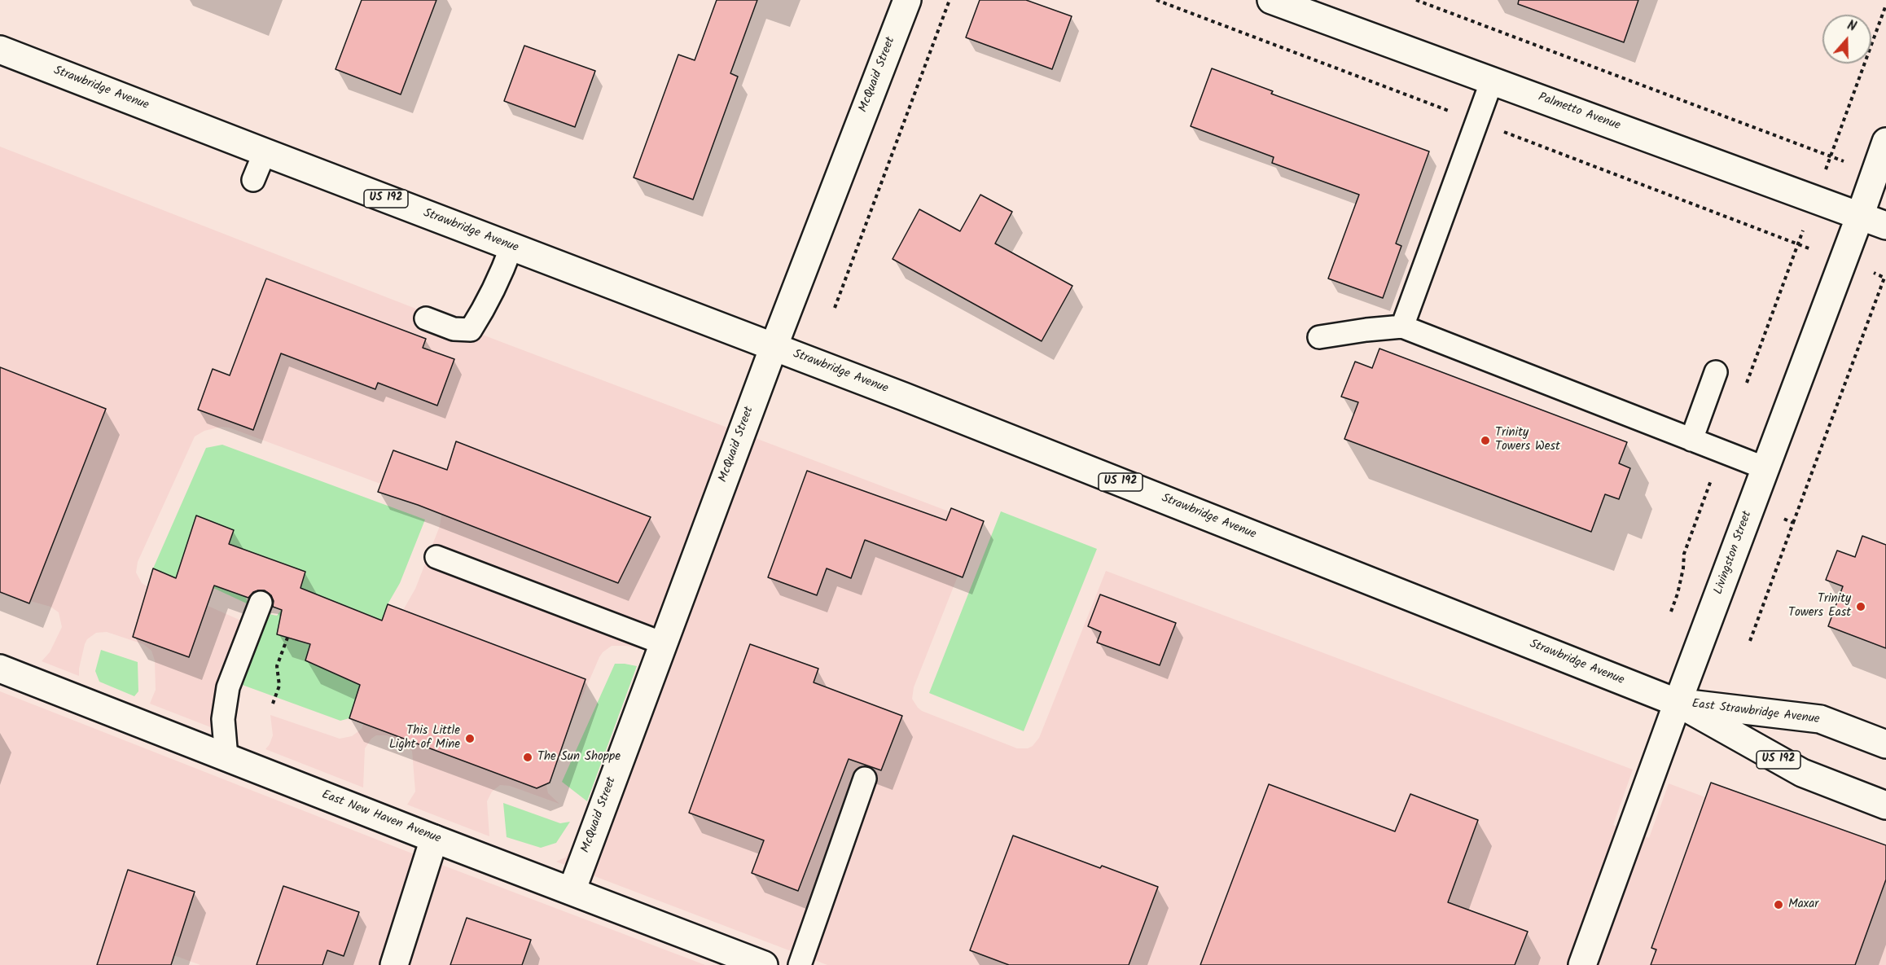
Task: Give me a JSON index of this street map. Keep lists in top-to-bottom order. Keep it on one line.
{"streets":{"street":["McQuaid Street","Strawbridge Avenue","Palmetto Avenue","US 192","Livingston Street","East Strawbridge Avenue","East New Haven Avenue"]},"crossings":[["McQuaid Street","Strawbridge Avenue"],["McQuaid Street","East New Haven Avenue"],["Strawbridge Avenue","Livingston Street"],["Strawbridge Avenue","East Strawbridge Avenue"],["Palmetto Avenue","Livingston Street"],["Livingston Street","East Strawbridge Avenue"]],"places":["Trinity Towers West","Trinity Towers East","This Little Light of Mine","The Sun Shoppe","Maxar"],"north":"top"}
